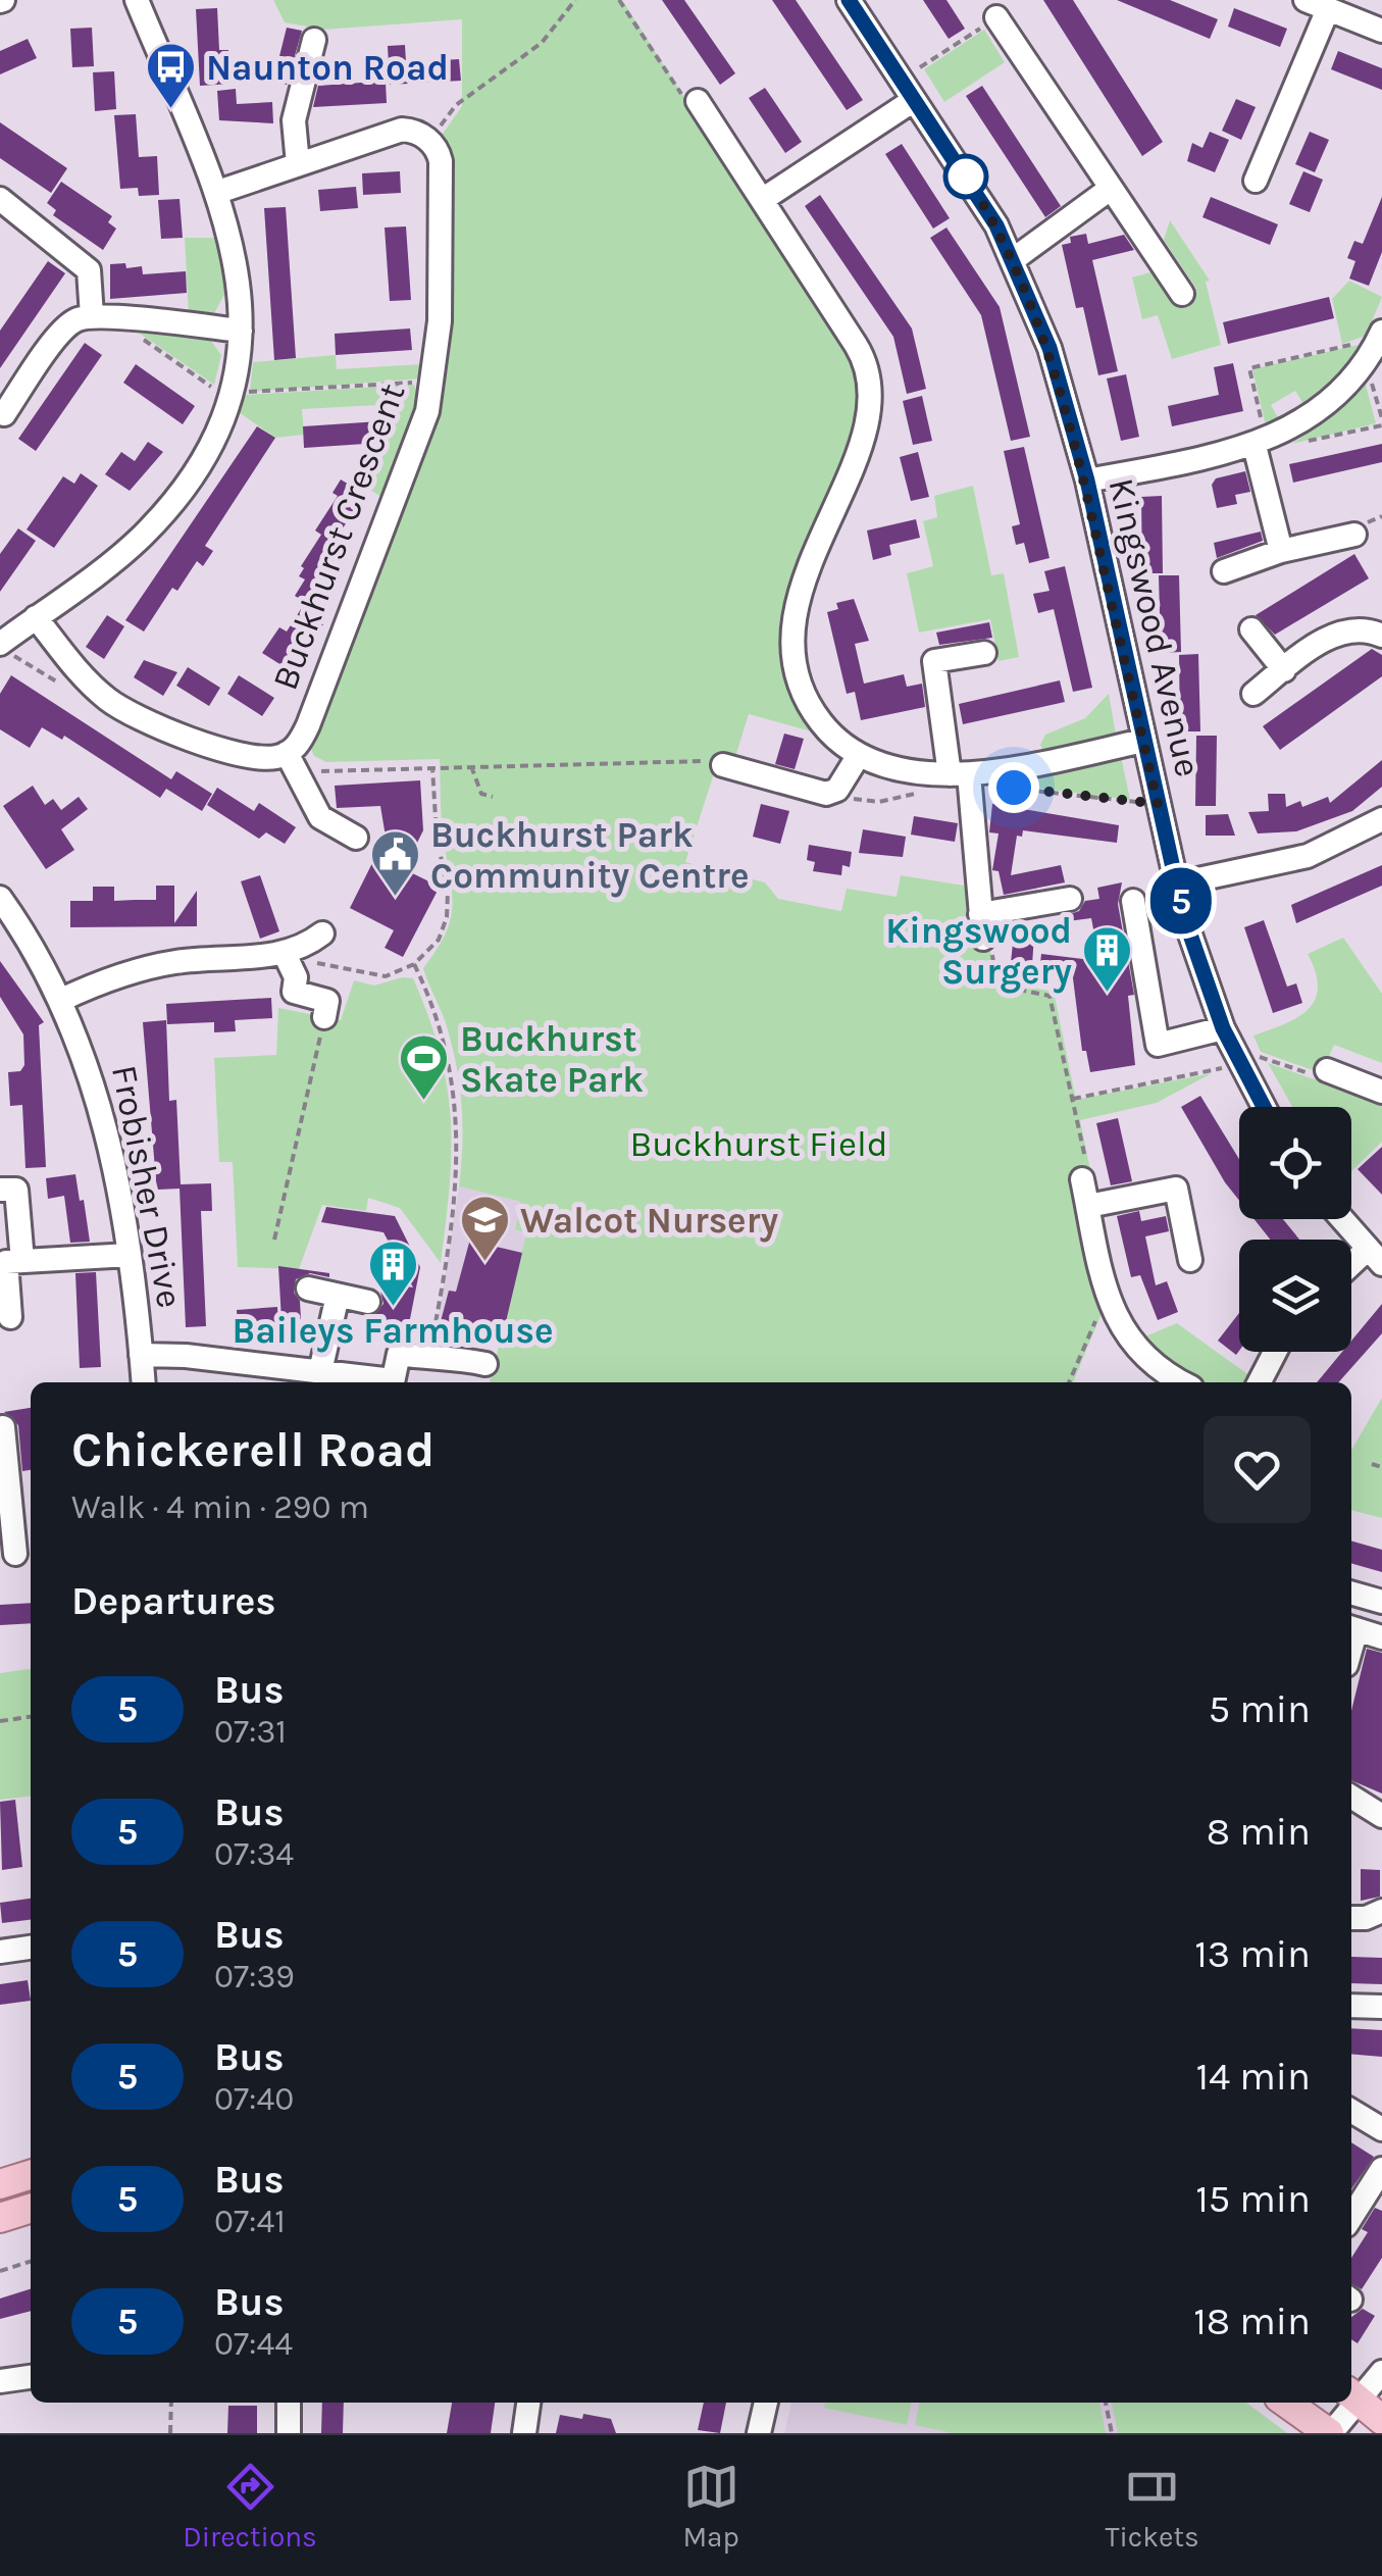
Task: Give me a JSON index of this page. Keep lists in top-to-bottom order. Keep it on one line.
{"streets":{"street":["Buckhurst Crescent","Kingswood Avenue","Frobisher Drive"]},"parks":["Buckhurst Field"],"places":{"bus stop":["Naunton Road"],"public building":["Buckhurst Park Community Centre"],"building":["Kingswood Surgery","Baileys Farmhouse"],"sports":["Buckhurst Skate Park"],"school or university":["Walcot Nursery"]},"lines":["bus line 5"],"page":{"on_map":"5","heading":[["Chickerell Road","Walk · 4 min · 290 m"],"Departures"],"list":[{"mark":"5","name":"Bus","note":"07:31","value":"5 min"},{"mark":"5","name":"Bus","note":"07:34","value":"8 min"},{"mark":"5","name":"Bus","note":"07:39","value":"13 min"},{"mark":"5","name":"Bus","note":"07:40","value":"14 min"},{"mark":"5","name":"Bus","note":"07:41","value":"15 min"},{"mark":"5","name":"Bus","note":"07:44","value":"18 min"}],"tabs":["Directions","Map","Tickets"]}}
